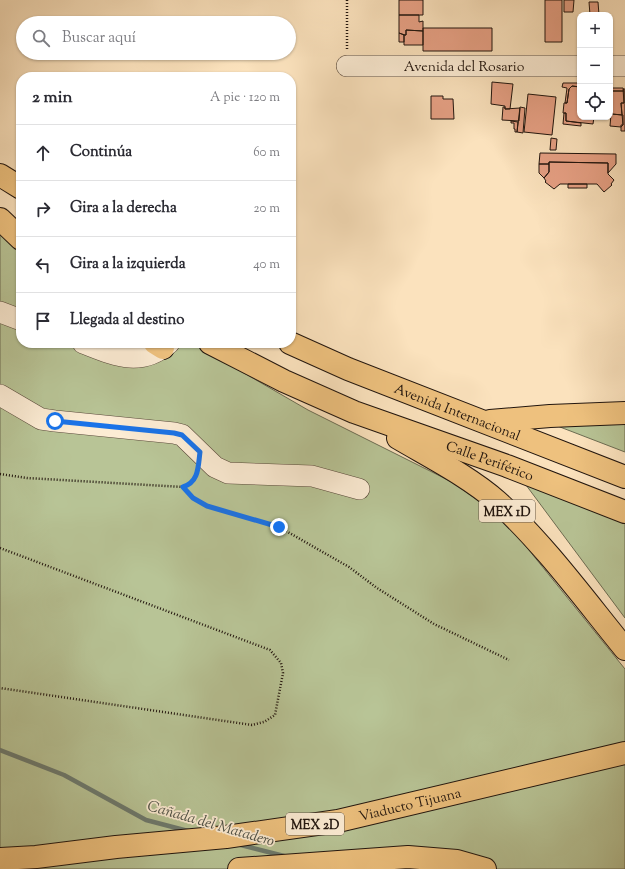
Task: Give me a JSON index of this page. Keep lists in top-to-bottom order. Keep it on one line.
{"streets":{"highway":["Avenida Internacional","Calle Periférico","MEX 1D","Viaducto Tijuana","MEX 2D"],"street":["Avenida del Rosario"]},"crossings":[["Calle Periférico","MEX 1D"]],"water":["Cañada del Matadero"],"page":{"map_buttons":["+","−"],"search":"Buscar aquí","heading":["2 min","A pie · 120 m"],"list":[["Continúa","60 m"],["Gira a la derecha","20 m"],["Gira a la izquierda","40 m"],"Llegada al destino"]}}
